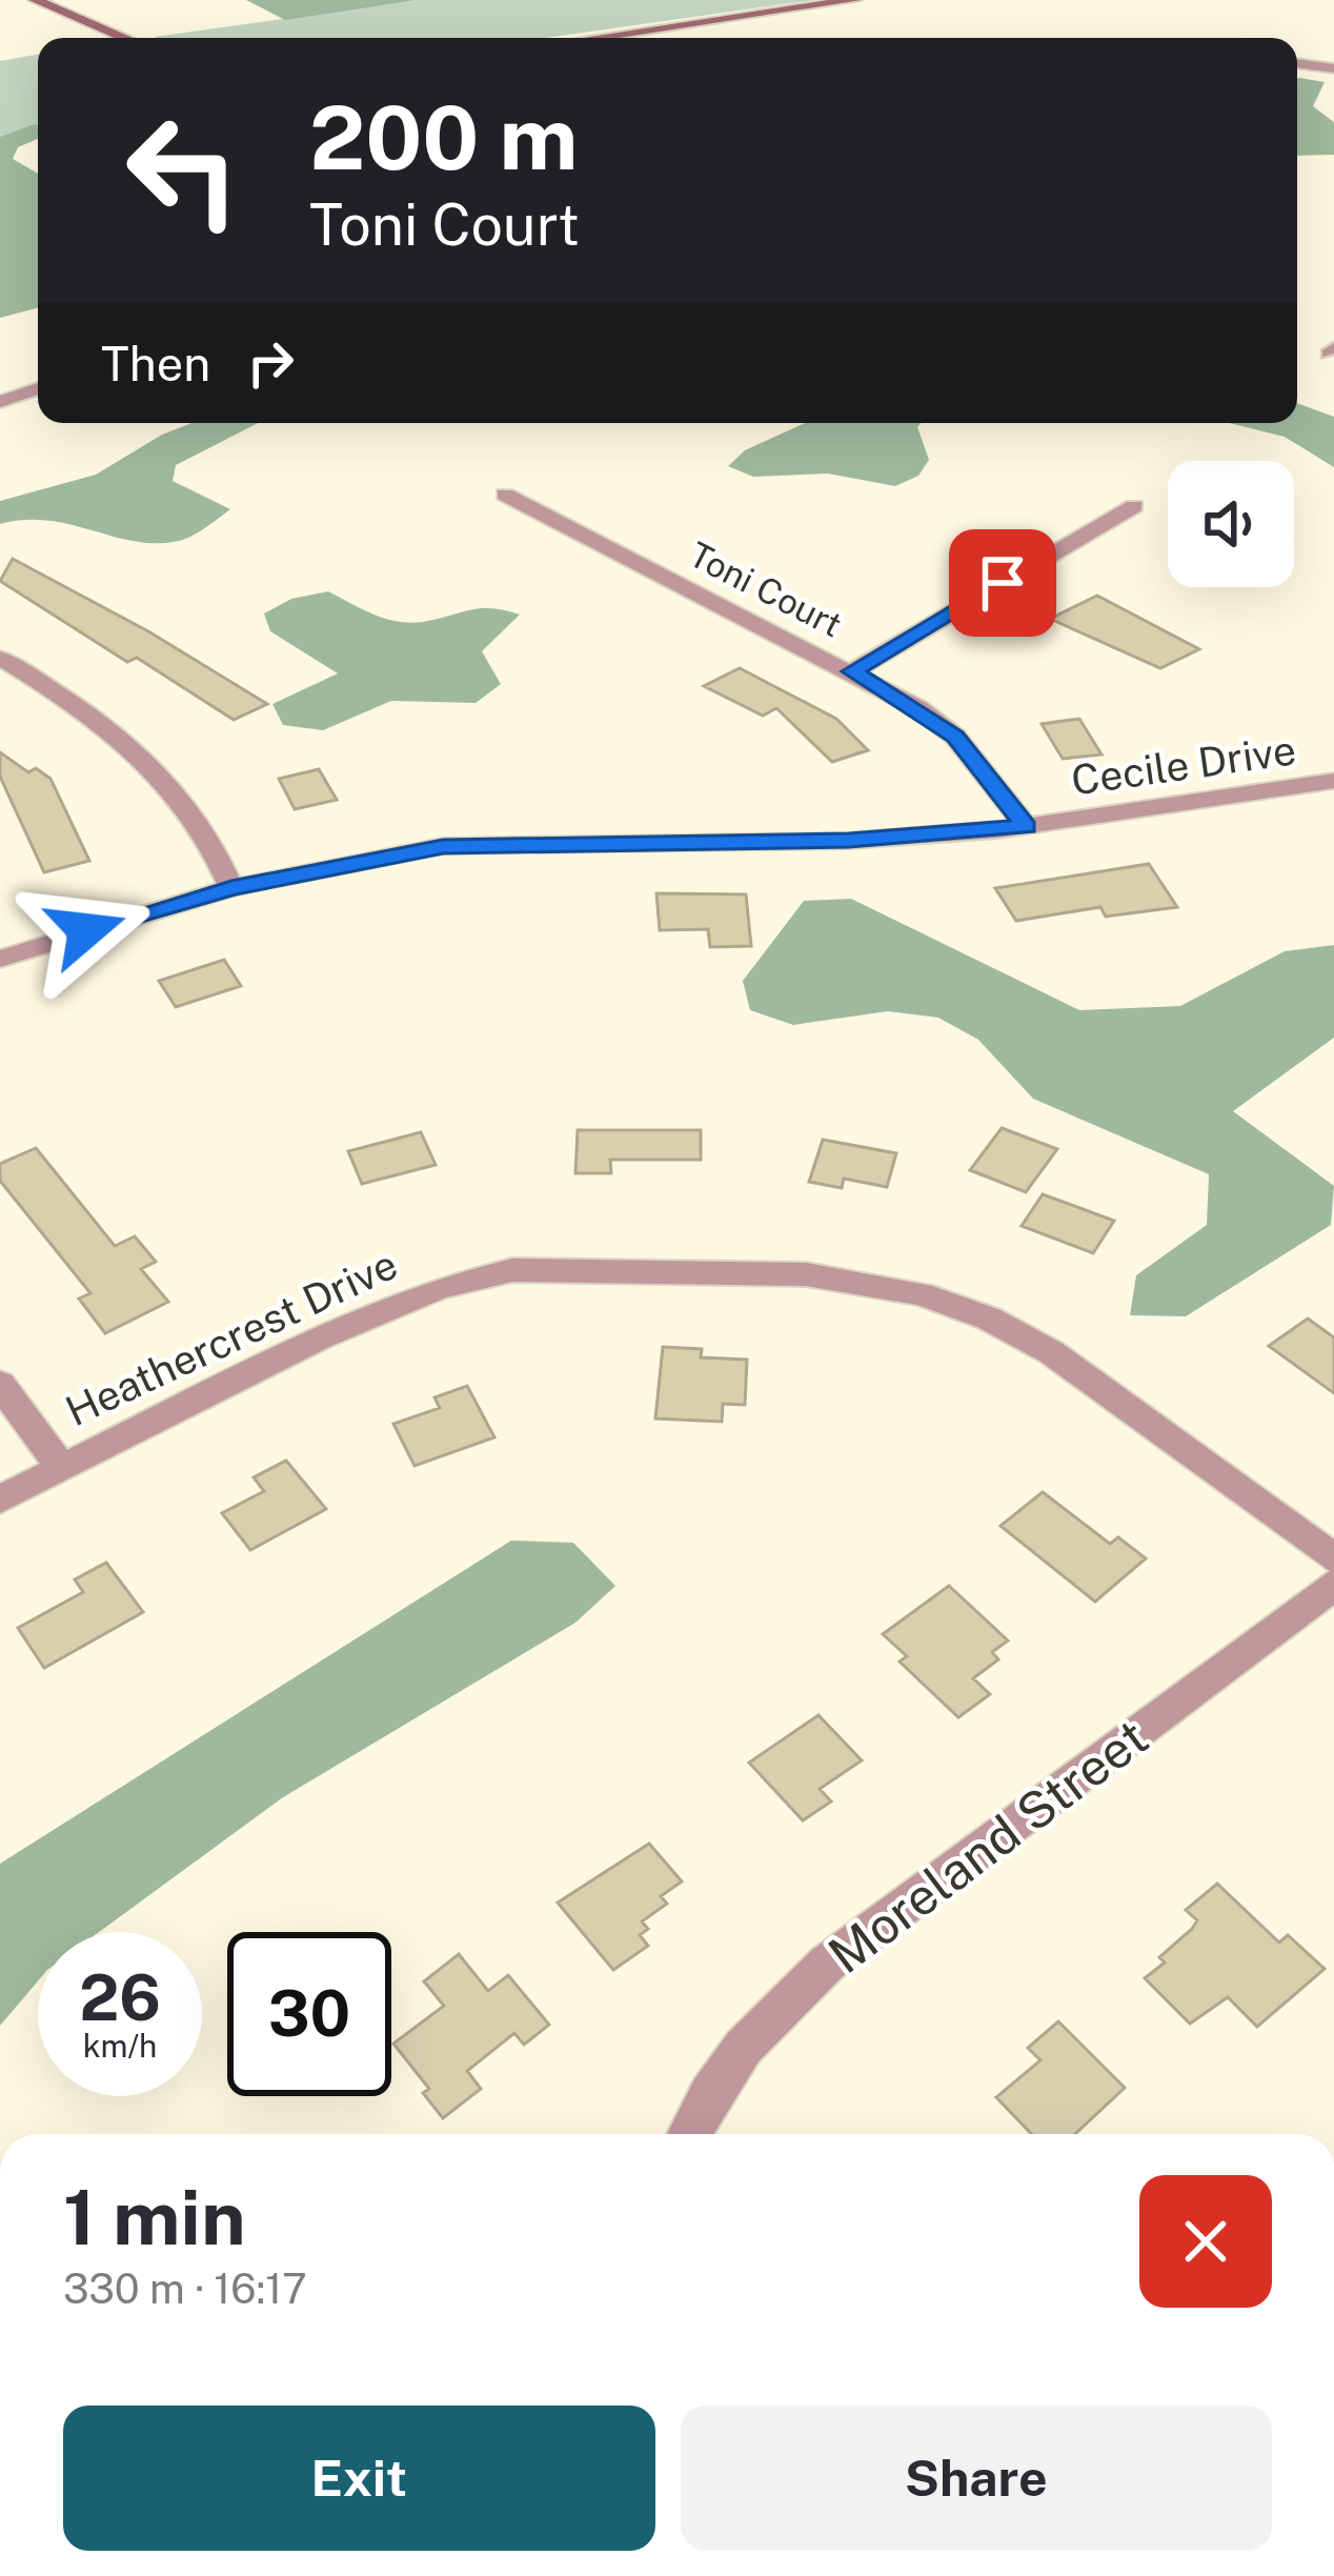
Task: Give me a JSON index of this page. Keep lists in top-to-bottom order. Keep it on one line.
{"streets":{"street":["Toni Court","Cecile Drive","Heathercrest Drive","Moreland Street"]},"crossings":[["Toni Court","Cecile Drive"]],"page":{"turn":["200 m","Toni Court"],"then":"Then","speed":"26 km/h","limit":"30","heading":["1 min","330 m · 16:17"],"buttons":["Exit","Share"]}}
